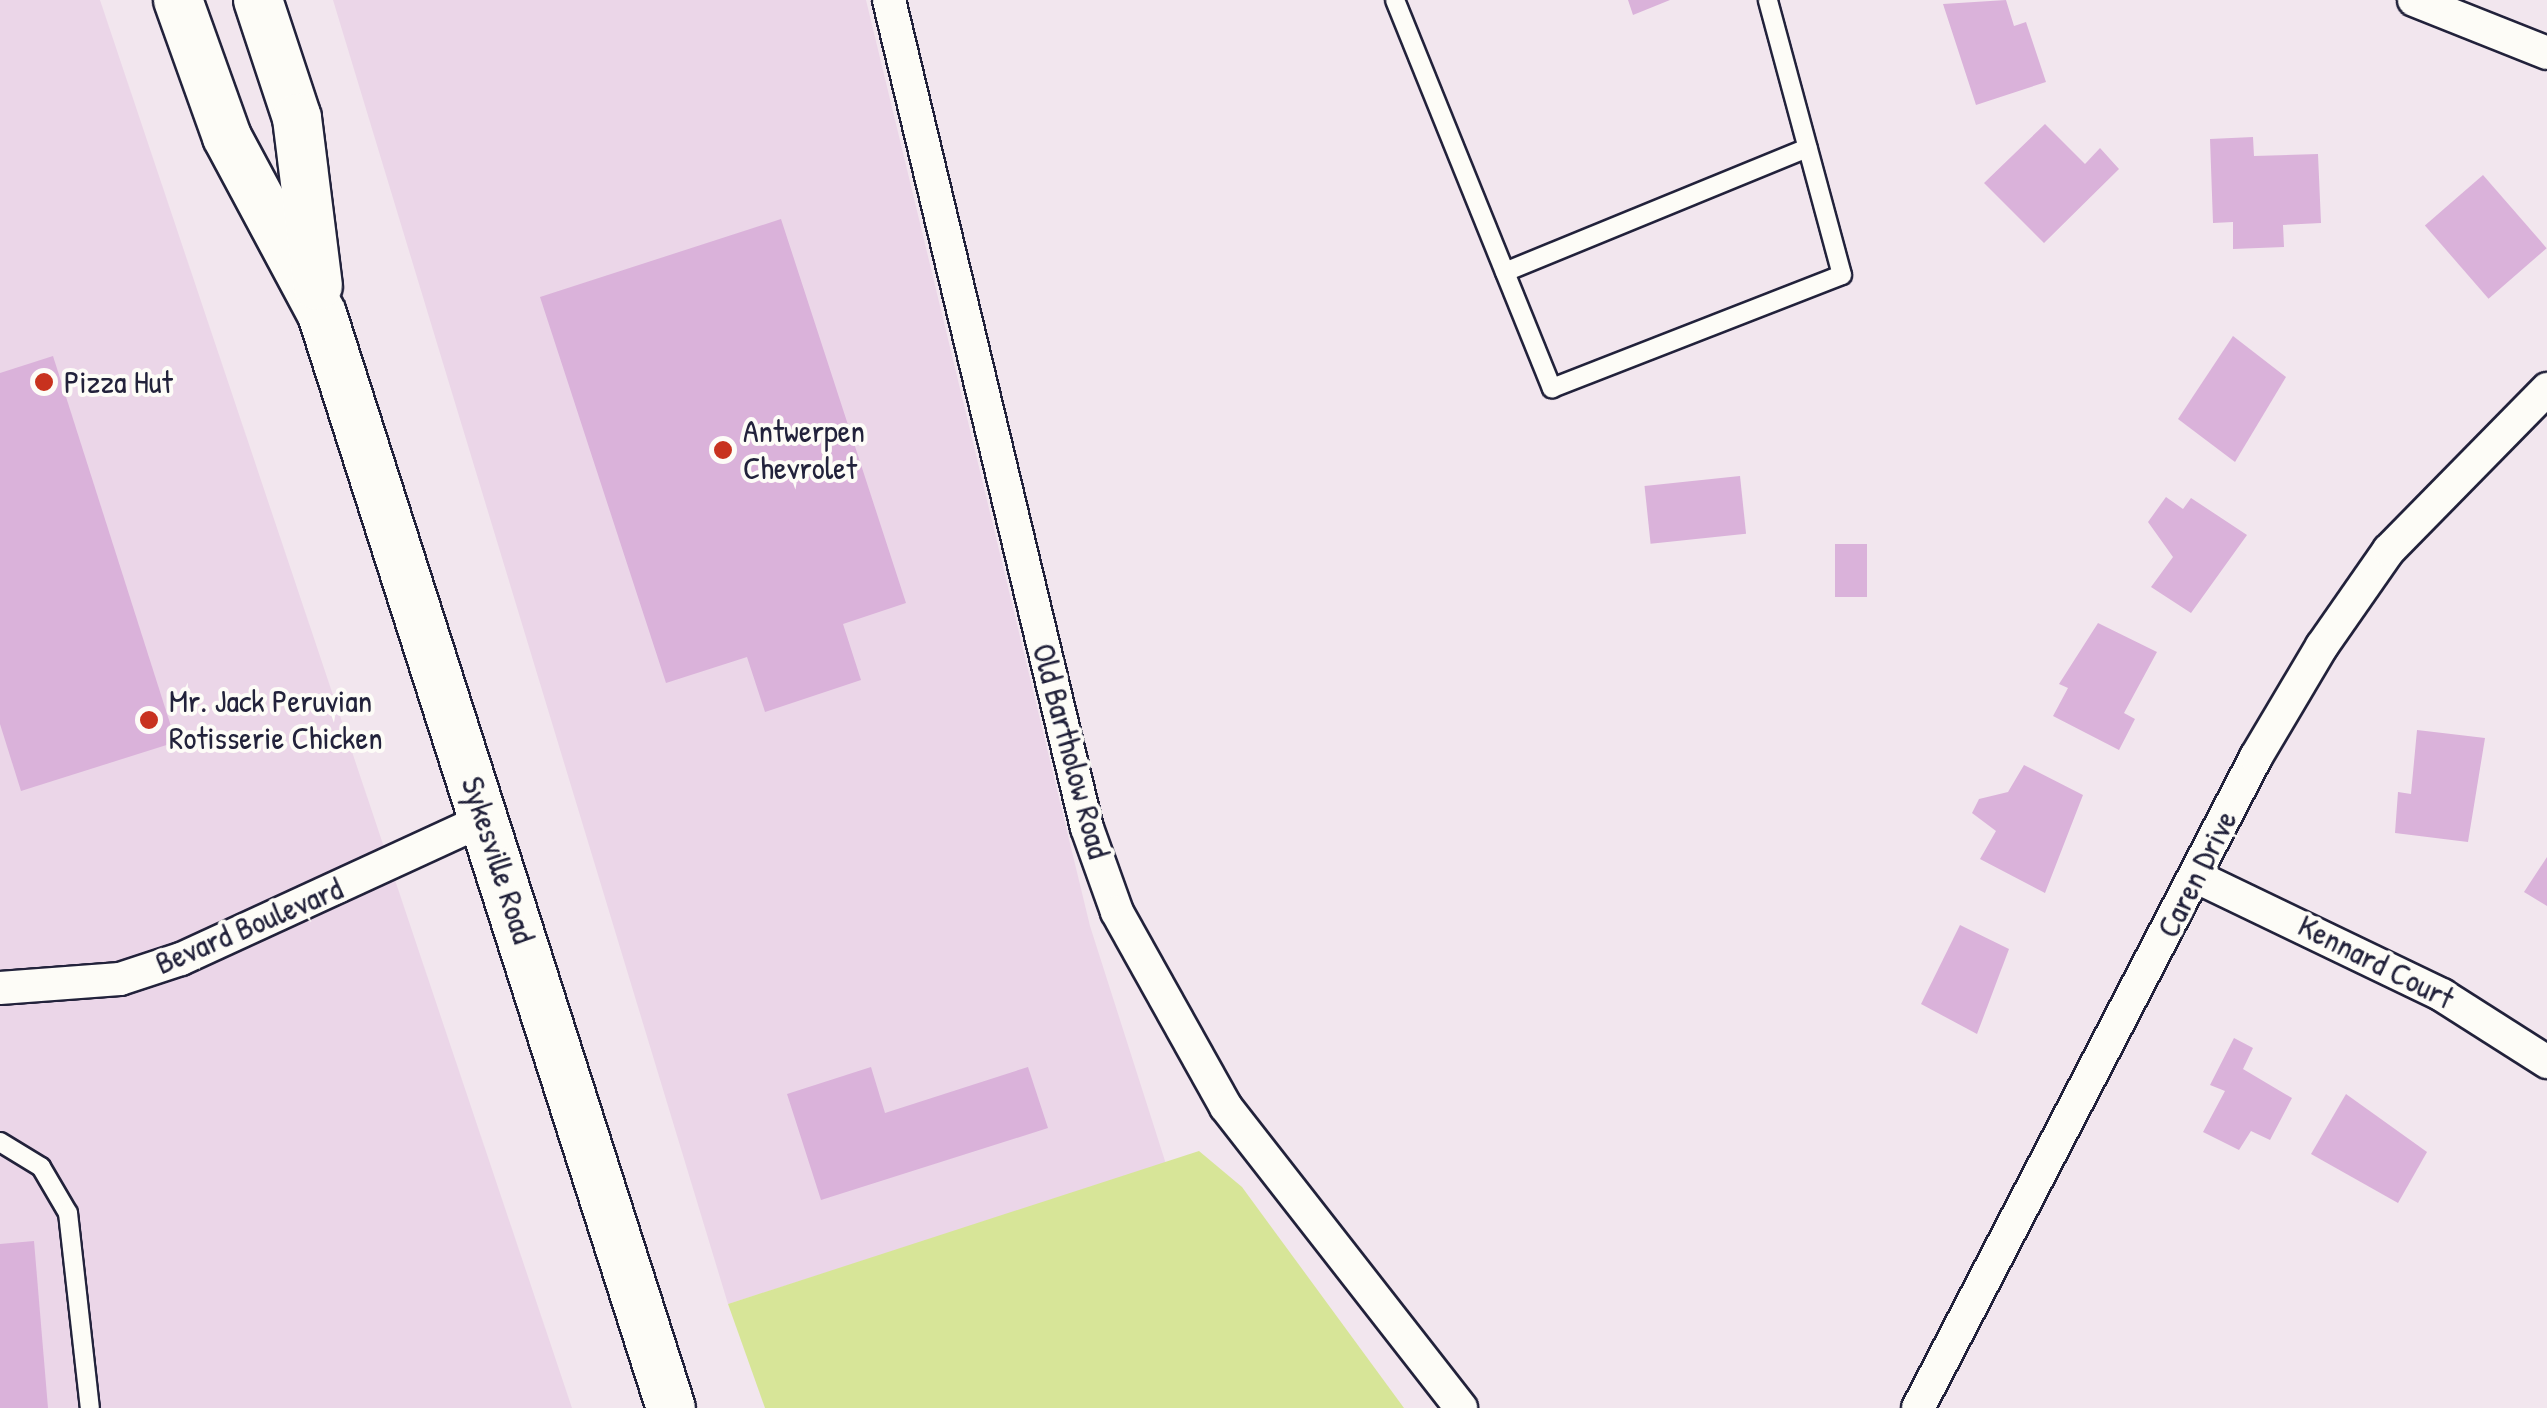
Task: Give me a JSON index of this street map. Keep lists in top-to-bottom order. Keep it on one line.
{"streets":{"main road":["Sykesville Road"],"street":["Old Bartholow Road","Caren Drive","Bevard Boulevard","Kennard Court"]},"crossings":[["Sykesville Road","Bevard Boulevard"],["Caren Drive","Kennard Court"]],"places":["Pizza Hut","Antwerpen Chevrolet","Mr. Jack Peruvian Rotisserie Chicken"]}
